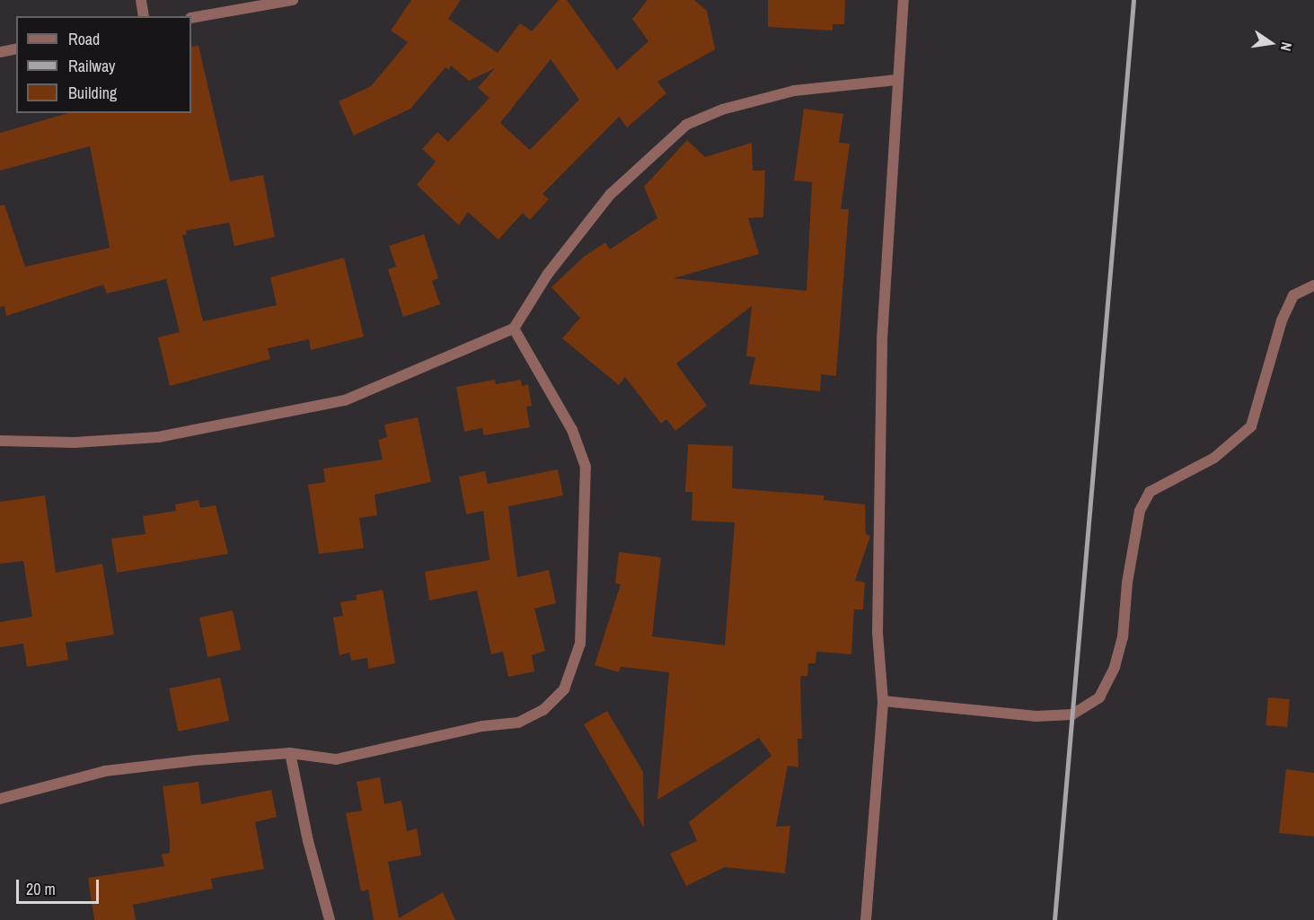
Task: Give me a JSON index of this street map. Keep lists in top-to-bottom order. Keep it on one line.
{"legend":["Road","Railway","Building"],"scale_bar":"20 m","north":"right"}
